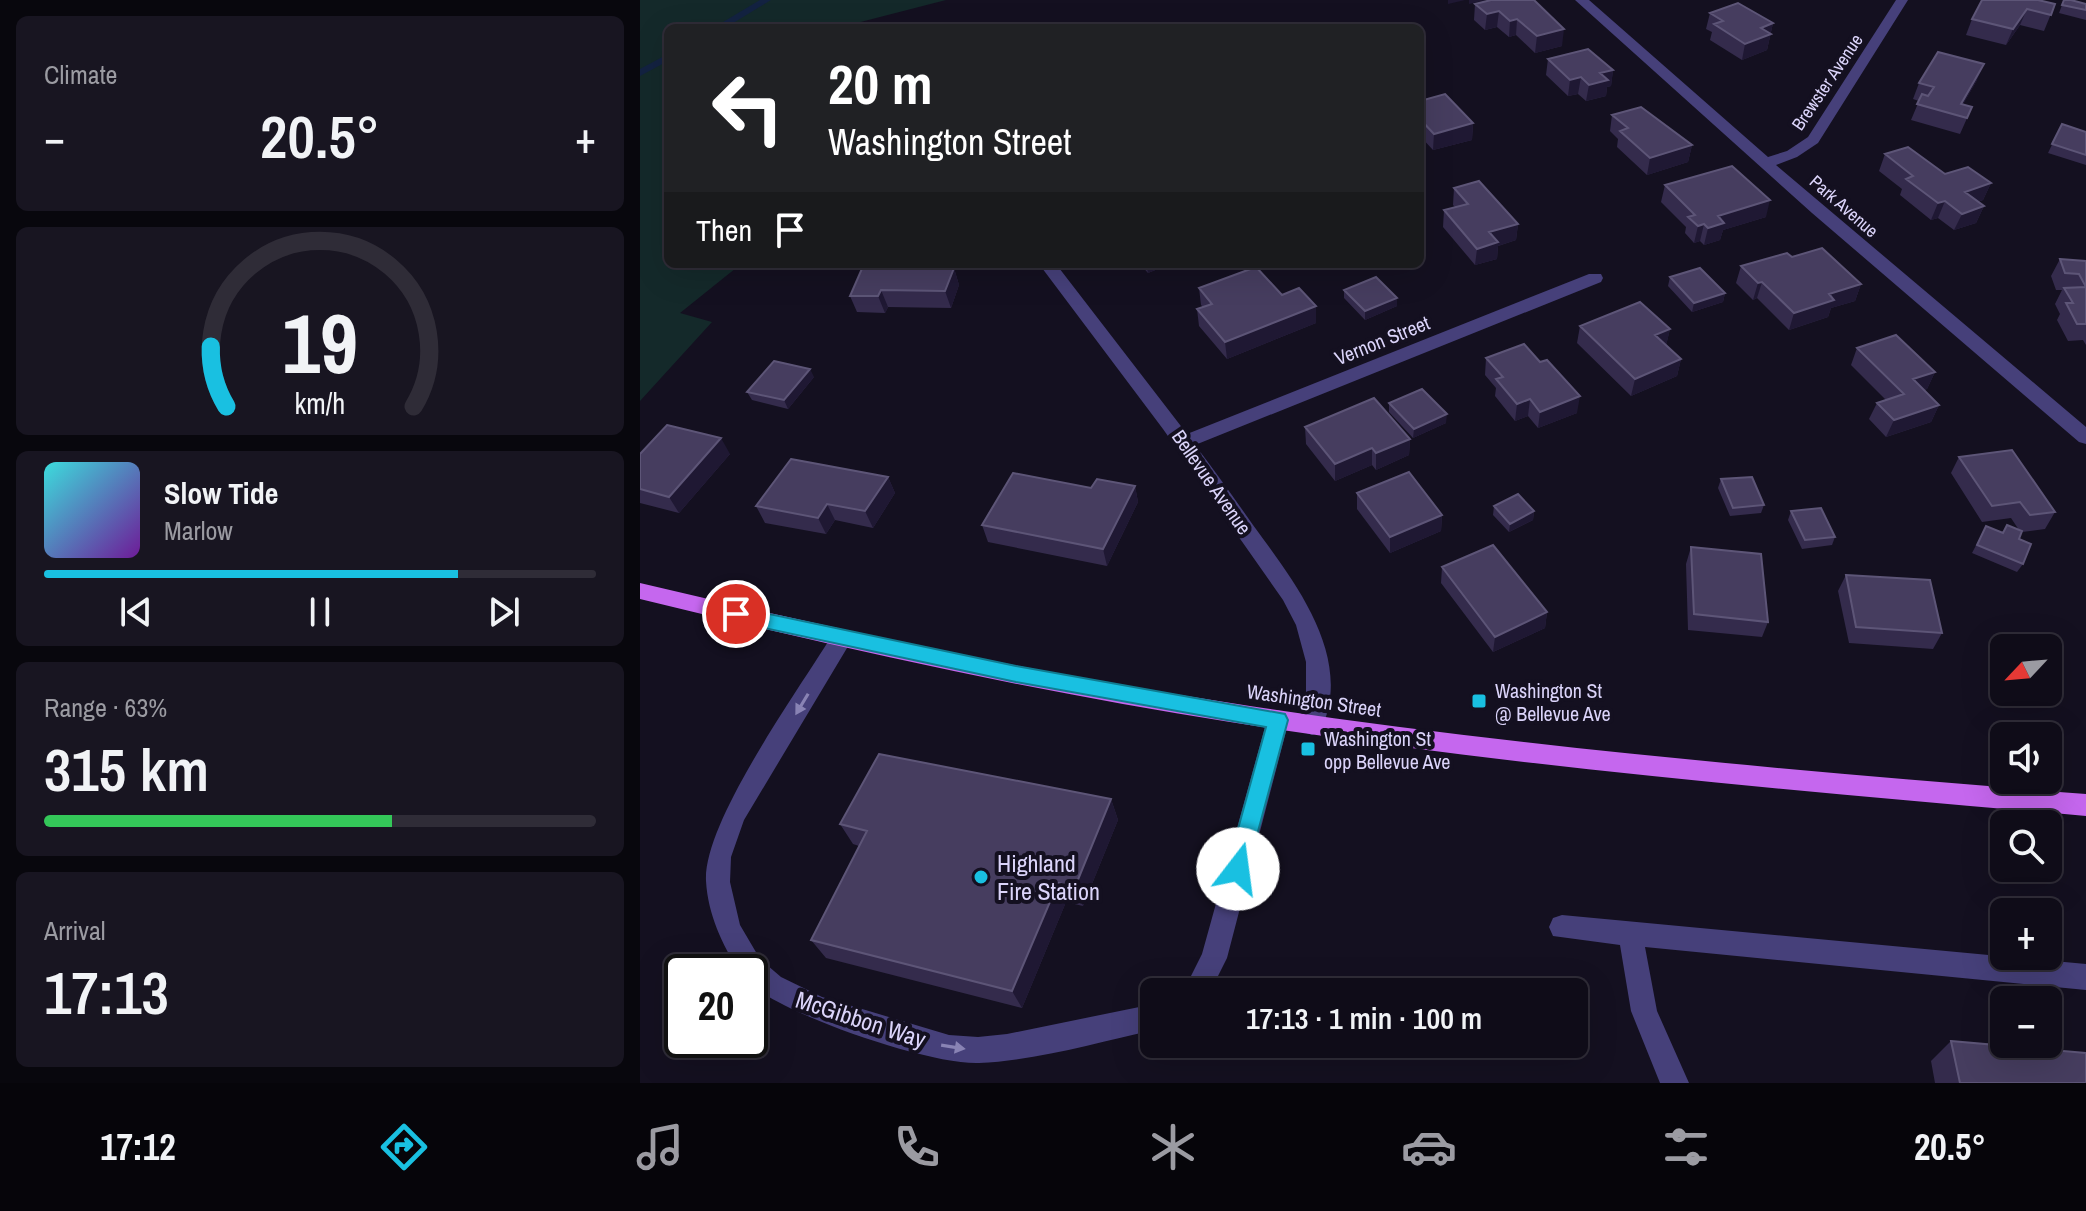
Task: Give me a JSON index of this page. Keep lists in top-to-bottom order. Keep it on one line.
{"streets":{"main road":["Washington Street"],"street":["Brewster Avenue","Park Avenue","Vernon Street","Bellevue Avenue","McGibbon Way"]},"crossings":[["Brewster Avenue","Park Avenue"],["Vernon Street","Bellevue Avenue"],["Bellevue Avenue","Washington Street"],["Washington Street","McGibbon Way"]],"places":{"transit":["Washington St @ Bellevue Ave","Washington St opp Bellevue Ave"],"other":["Highland Fire Station"]},"north":"bottom left","page":{"tile":["Climate",["Range · 63%","315 km"],["Arrival","17:13"]],"turn":["20 m","Washington Street"],"heat":["−","20.5°","+"],"then":"Then","song":["Slow Tide","Marlow"],"map_buttons":["+","−"],"limit":"20","trip":"17:13 · 1 min · 100 m","tabs":["17:12","20.5°"],"gauge":["19","km/h"]}}
